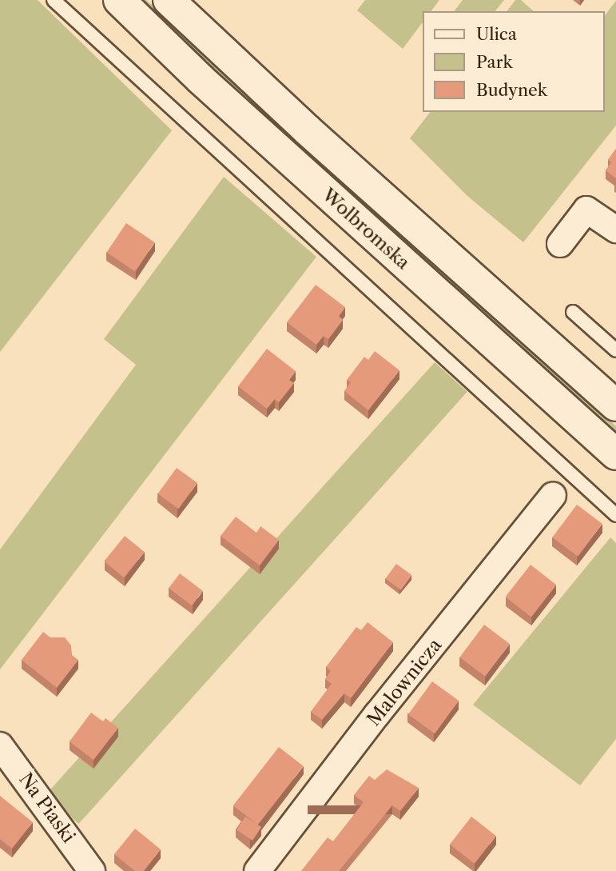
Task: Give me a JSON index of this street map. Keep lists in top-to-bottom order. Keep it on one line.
{"streets":{"main road":["Wolbromska"],"street":["Malownicza","Na Piaski"]},"legend":["Ulica","Park","Budynek"]}
